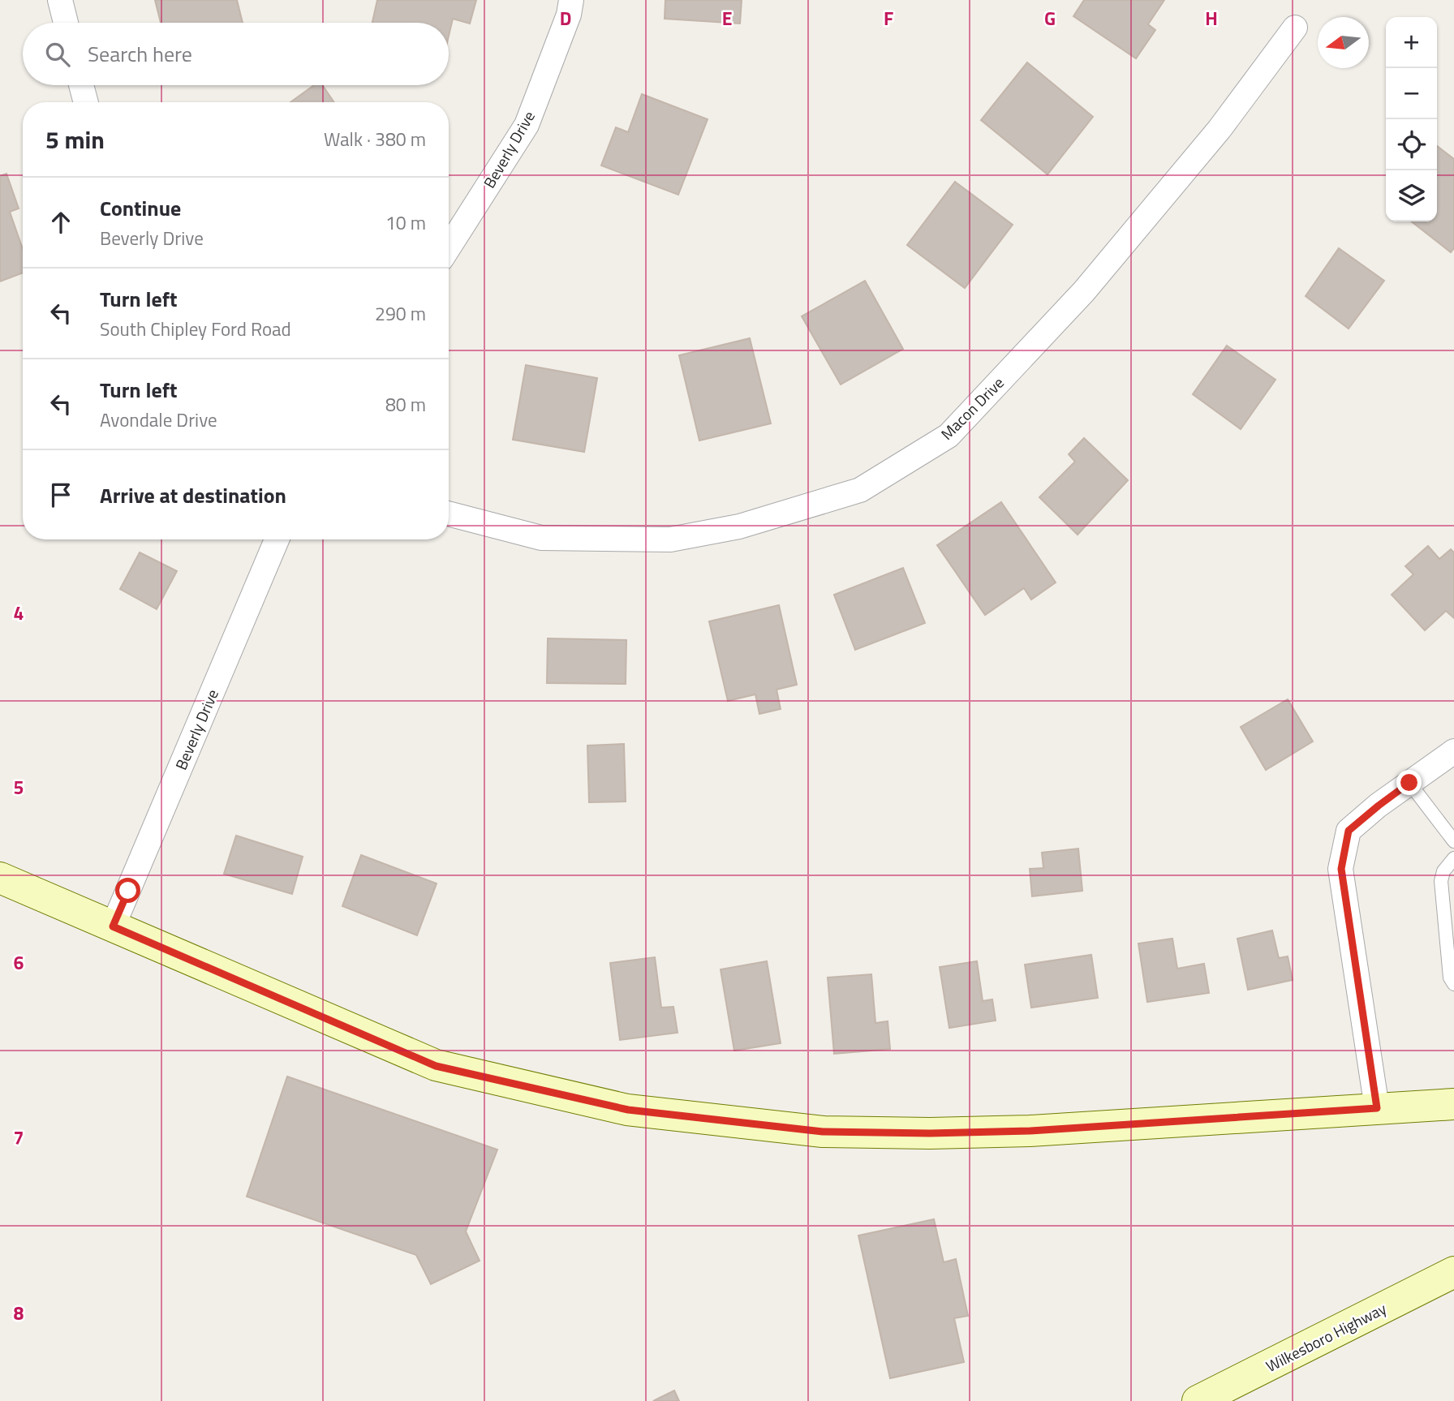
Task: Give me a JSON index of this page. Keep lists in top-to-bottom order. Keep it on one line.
{"streets":{"street":["Beverly Drive","Macon Drive","Wilkesboro Highway"]},"north":"left","page":{"map_buttons":["+","−"],"search":"Search here","heading":["5 min","Walk · 380 m"],"list":[["Continue","Beverly Drive","10 m"],["Turn left","South Chipley Ford Road","290 m"],["Turn left","Avondale Drive","80 m"],"Arrive at destination"]},"grid":{"columns":["D","E","F","G","H"],"rows":["4","5","6","7","8"]}}
